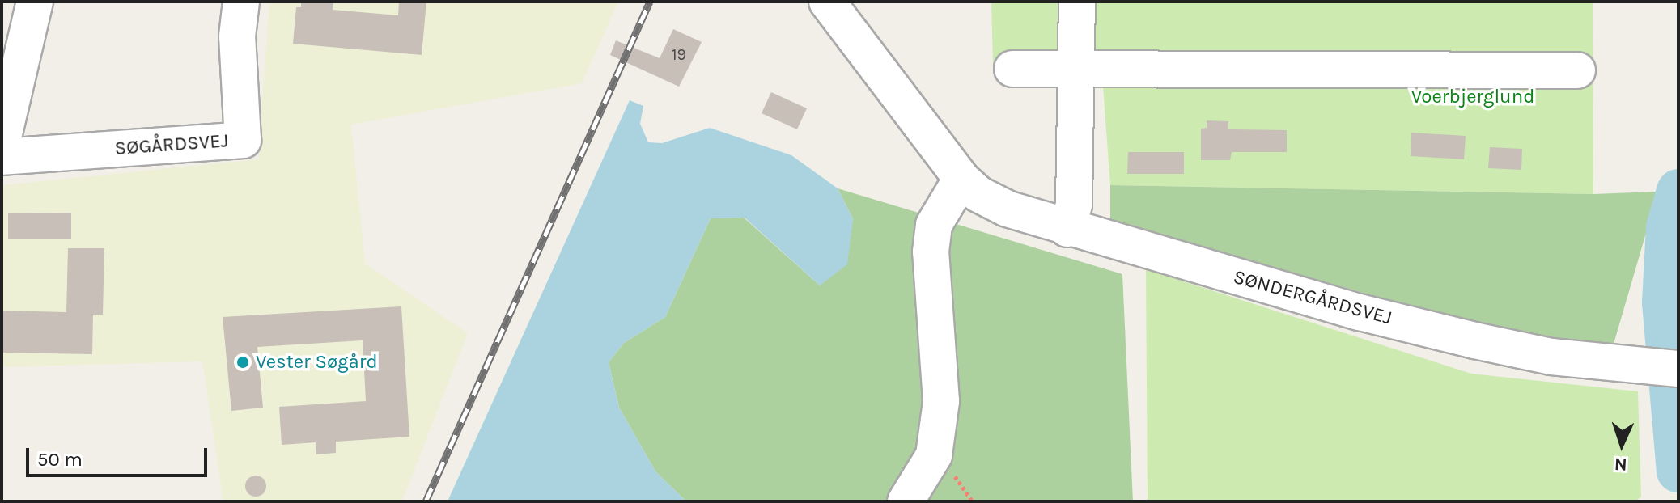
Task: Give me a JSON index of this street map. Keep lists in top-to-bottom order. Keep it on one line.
{"streets":{"street":["SØGÅRDSVEJ","SØNDERGÅRDSVEJ"]},"parks":["Voerbjerglund"],"places":["Vester Søgård"],"house_numbers":["19"],"scale_bar":"50 m","north":"bottom"}
